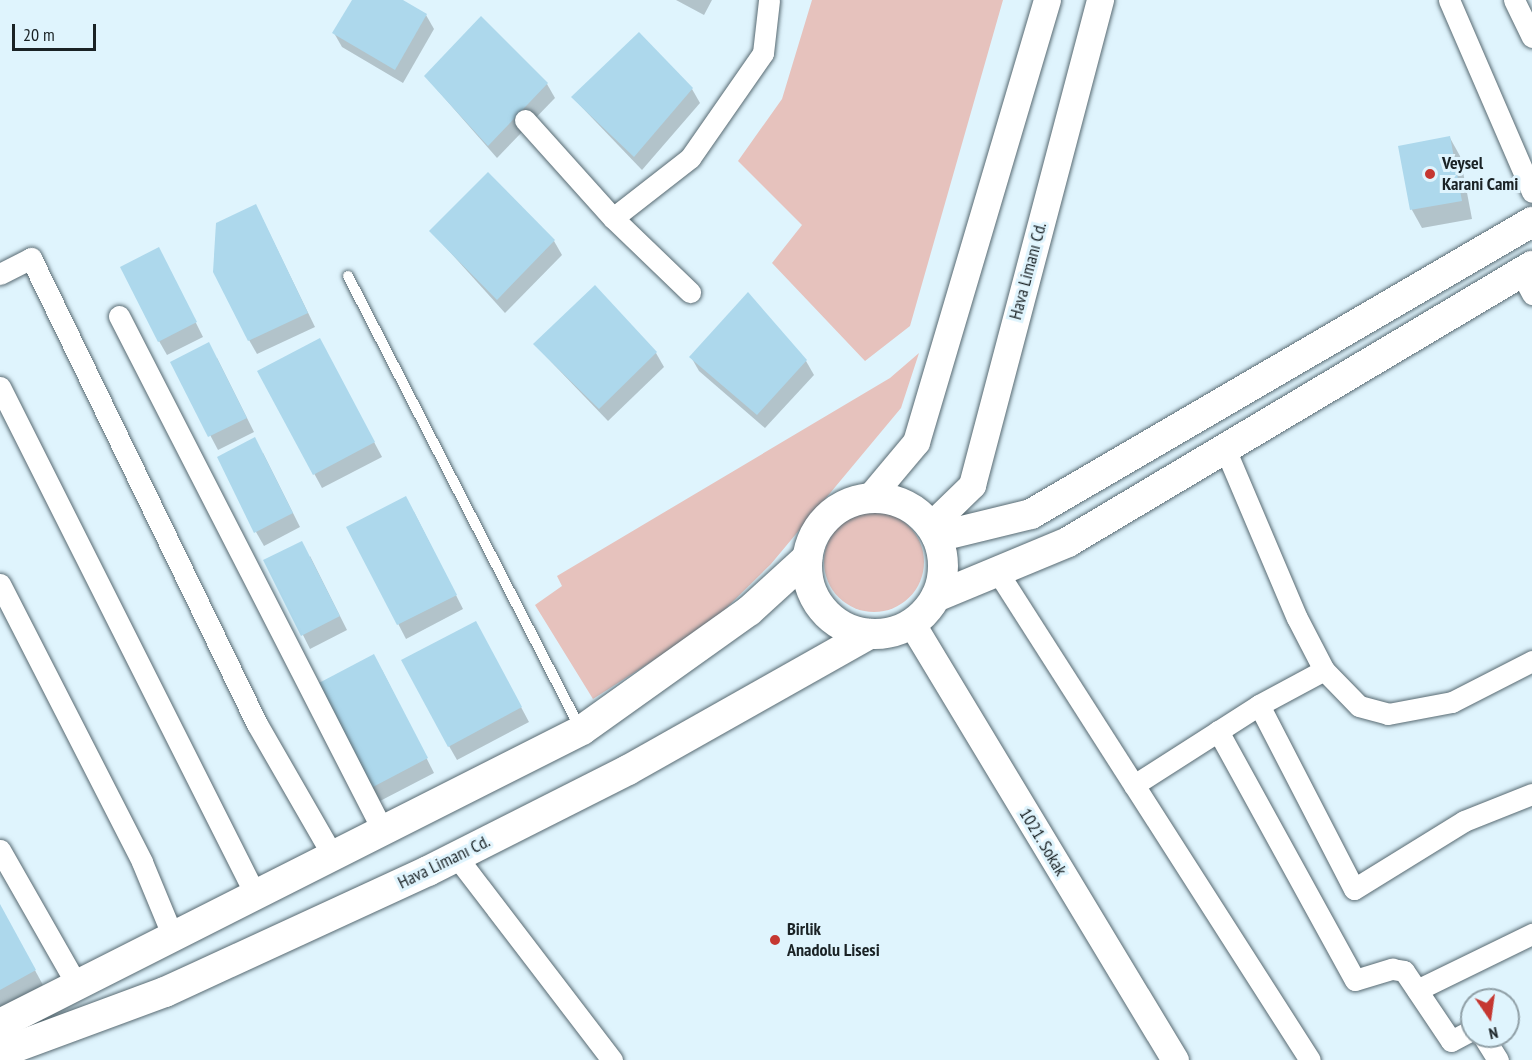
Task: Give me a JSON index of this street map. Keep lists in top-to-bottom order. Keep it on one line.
{"streets":{"main road":["Hava Limanı Cd."],"street":["1021. Sokak"]},"crossings":[["Hava Limanı Cd.","1021. Sokak"]],"places":["Veysel Karani Cami","Birlik Anadolu Lisesi"],"scale_bar":"20 m","north":"bottom"}
